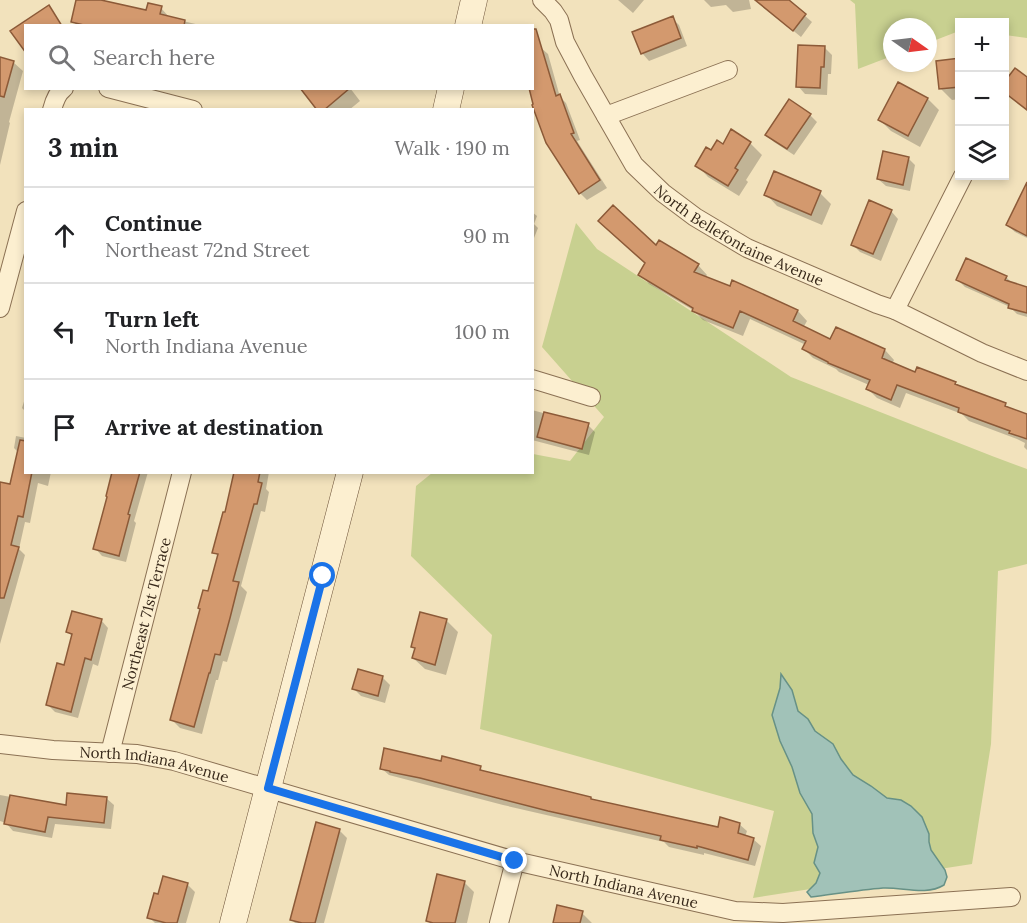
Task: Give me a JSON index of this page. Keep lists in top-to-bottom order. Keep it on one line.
{"streets":{"street":["North Bellefontaine Avenue","Northeast 71st Terrace","North Indiana Avenue"]},"crossings":[["Northeast 71st Terrace","North Indiana Avenue"]],"north":"right","page":{"map_buttons":["+","−"],"search":"Search here","heading":["3 min","Walk · 190 m"],"list":[["Continue","Northeast 72nd Street","90 m"],["Turn left","North Indiana Avenue","100 m"],"Arrive at destination"]}}
